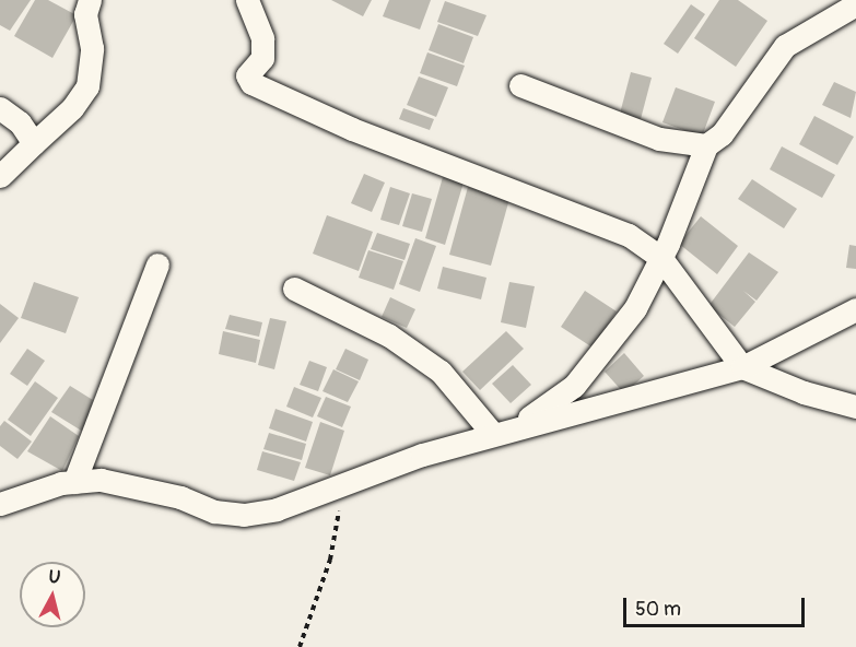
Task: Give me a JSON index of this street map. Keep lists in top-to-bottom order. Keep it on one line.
{"scale_bar":"50 m","north":"top"}
